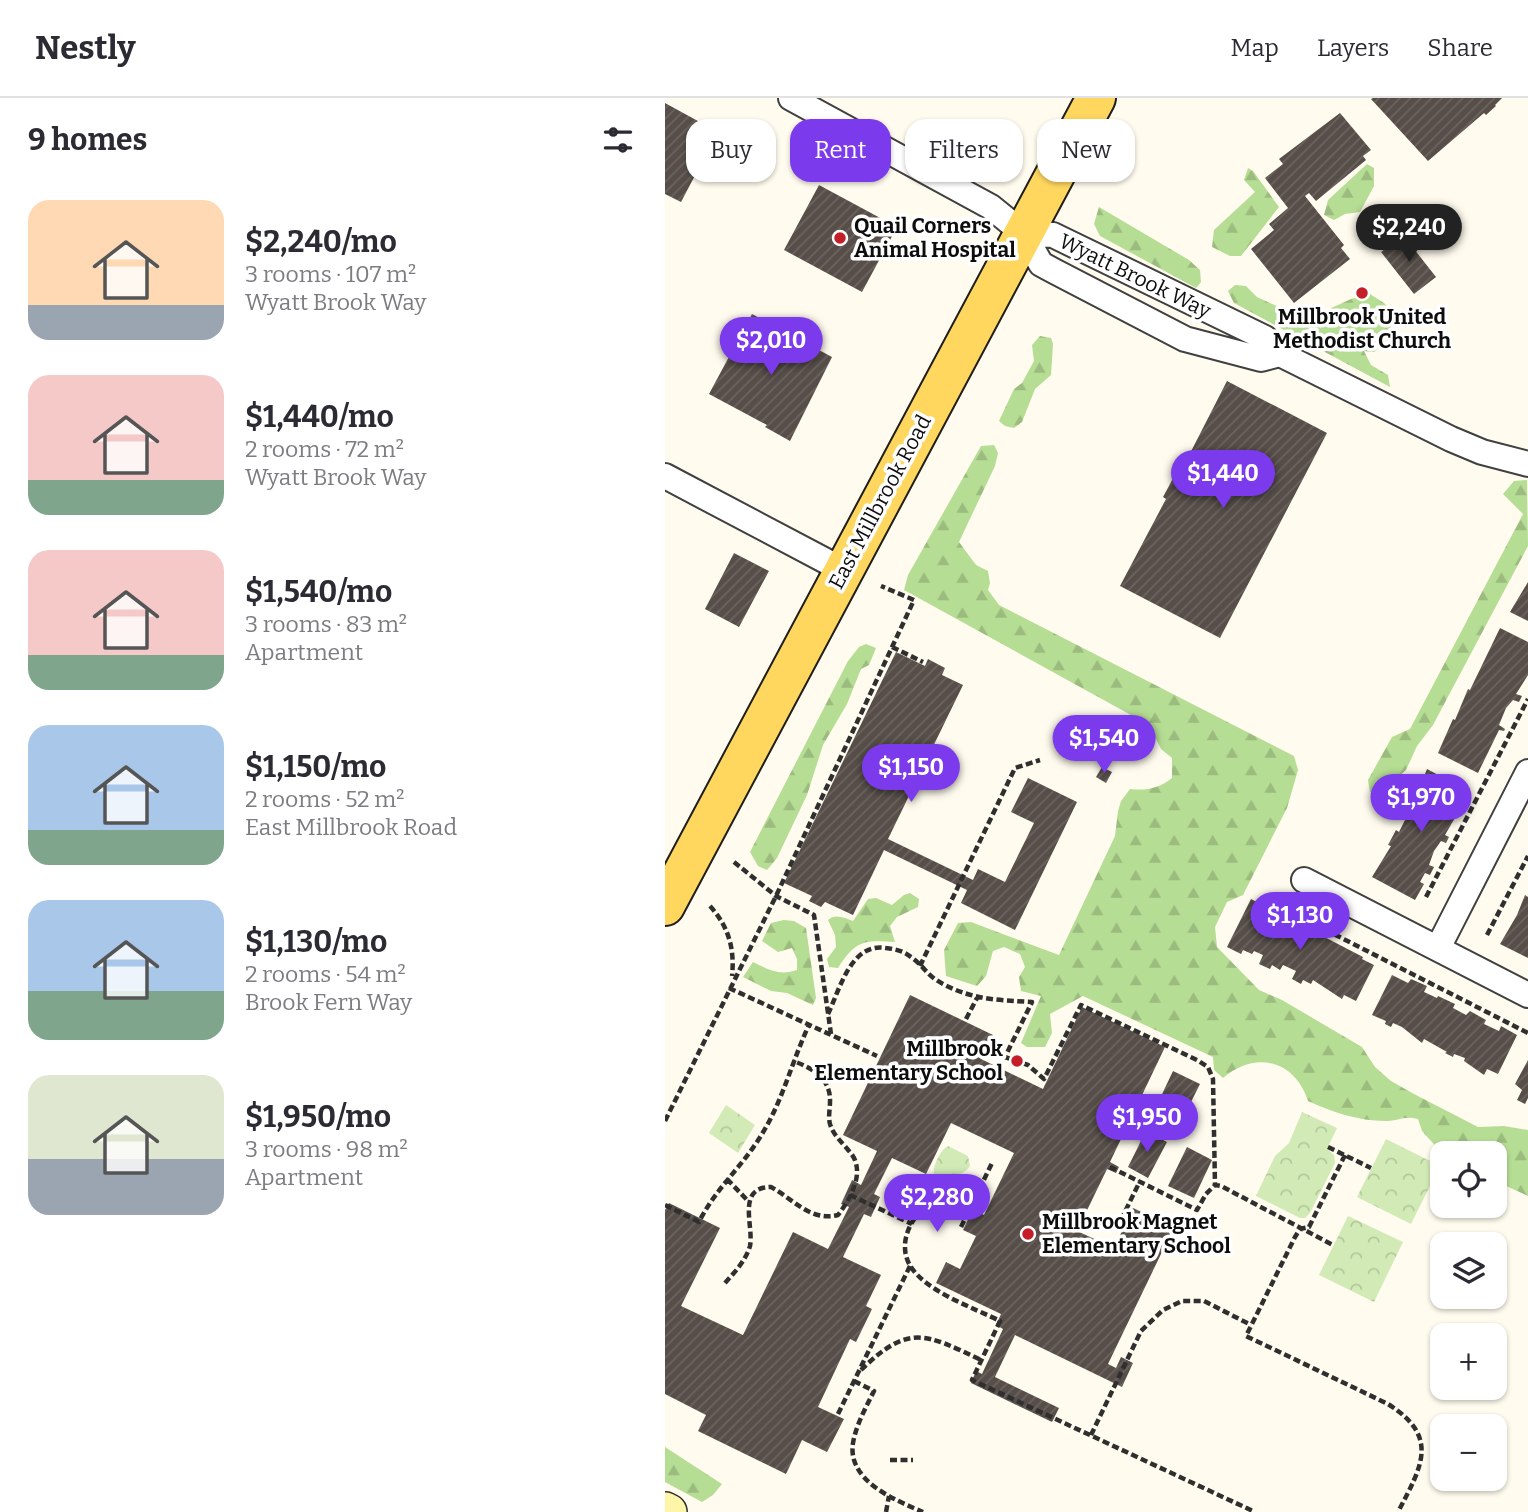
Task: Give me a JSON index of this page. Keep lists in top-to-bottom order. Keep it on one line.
{"streets":{"main road":["East Millbrook Road"],"street":["Wyatt Brook Way"]},"crossings":[["Wyatt Brook Way","East Millbrook Road"]],"places":["Quail Corners Animal Hospital","Millbrook United Methodist Church","Millbrook Elementary School","Millbrook Magnet Elementary School"],"page":{"header":"Nestly","nav":["Map","Layers","Share"],"heading":"9 homes","chip":["Buy","Rent","Filters","New"],"list":[{"name":"$2,240/mo","note":"3 rooms · 107 m² · Wyatt Brook Way"},{"name":"$1,440/mo","note":"2 rooms · 72 m² · Wyatt Brook Way"},{"name":"$1,540/mo","note":"3 rooms · 83 m² · Apartment"},{"name":"$1,150/mo","note":"2 rooms · 52 m² · East Millbrook Road"},{"name":"$1,130/mo","note":"2 rooms · 54 m² · Brook Fern Way"},{"name":"$1,950/mo","note":"3 rooms · 98 m² · Apartment"}],"price":["$2,240","$2,010","$1,440","$1,540","$1,150","$1,970","$1,130","$1,950","$2,280"],"map_buttons":["+","−"]}}
